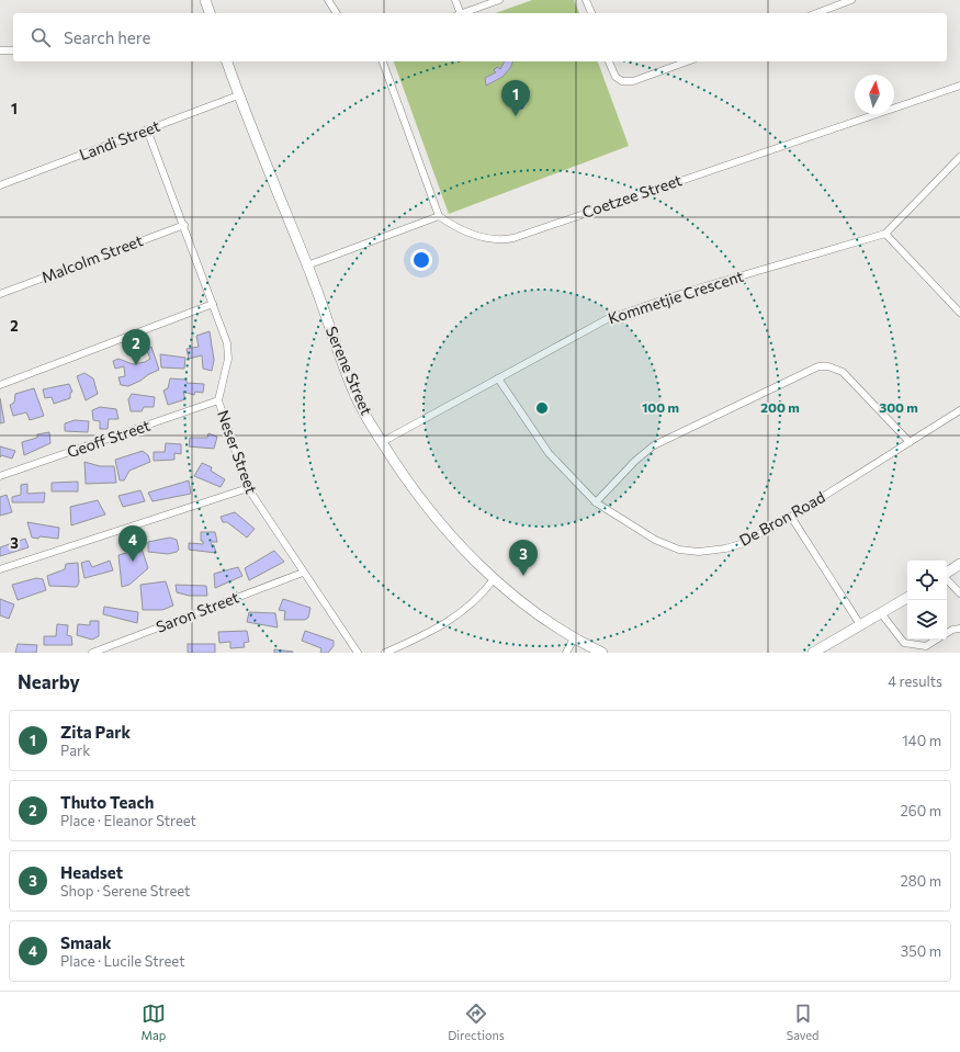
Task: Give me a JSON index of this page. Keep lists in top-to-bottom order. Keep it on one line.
{"streets":{"street":["Landi Street","Coetzee Street","Malcolm Street","Kommetjie Crescent","Serene Street","Geoff Street","Neser Street","De Bron Road","Saron Street"]},"crossings":[["Landi Street","Serene Street"],["Landi Street","Neser Street"],["Malcolm Street","Neser Street"],["Kommetjie Crescent","Serene Street"],["Kommetjie Crescent","De Bron Road"],["Geoff Street","Neser Street"],["Neser Street","Saron Street"]],"north":"top","page":{"search":"Search here","pins":["1","2","4","3"],"heading":["Nearby","4 results"],"list":[{"mark":"1","name":"Zita Park","note":"Park","value":"140 m"},{"mark":"2","name":"Thuto Teach","note":"Place · Eleanor Street","value":"260 m"},{"mark":"3","name":"Headset","note":"Shop · Serene Street","value":"280 m"},{"mark":"4","name":"Smaak","note":"Place · Lucile Street","value":"350 m"}],"nav":["Map","Directions","Saved"]},"grid":{"rows":["1","2","3"]},"rings":["100 m","200 m","300 m"]}
